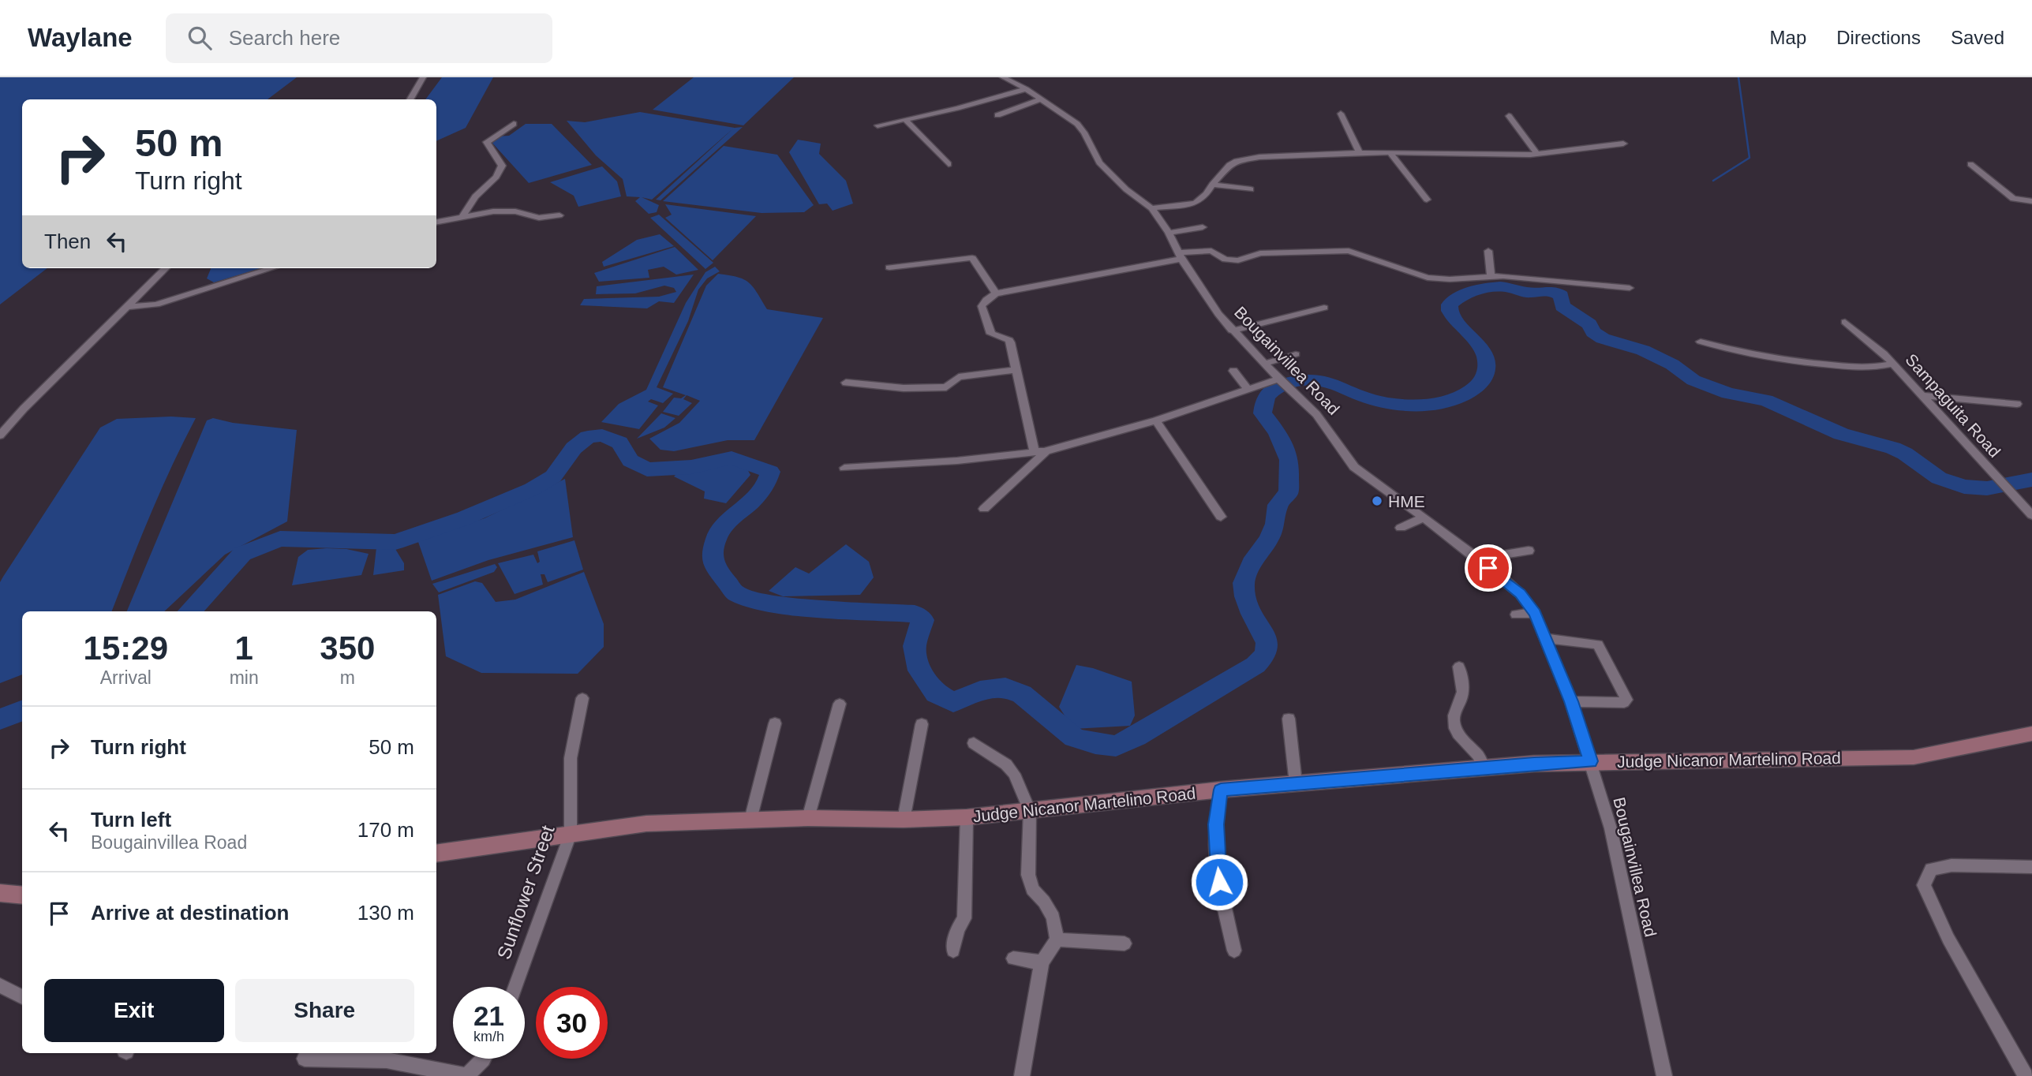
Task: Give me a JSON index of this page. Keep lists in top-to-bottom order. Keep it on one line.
{"streets":{"street":["Bougainvillea Road","Sampaguita Road","Judge Nicanor Martelino Road","Sunflower Street"]},"crossings":[["Bougainvillea Road","Judge Nicanor Martelino Road"],["Judge Nicanor Martelino Road","Sunflower Street"]],"places":["HME"],"page":{"header":"Waylane","search":"Search here","nav":["Map","Directions","Saved"],"turn":["50 m","Turn right"],"then":"Then","eta":["15:29","Arrival","1","min","350","m"],"list":[{"name":"Turn right","value":"50 m"},{"name":"Turn left","note":"Bougainvillea Road","value":"170 m"},{"name":"Arrive at destination","value":"130 m"}],"buttons":["Exit","Share"],"speed":"21 km/h","limit":"30"}}
